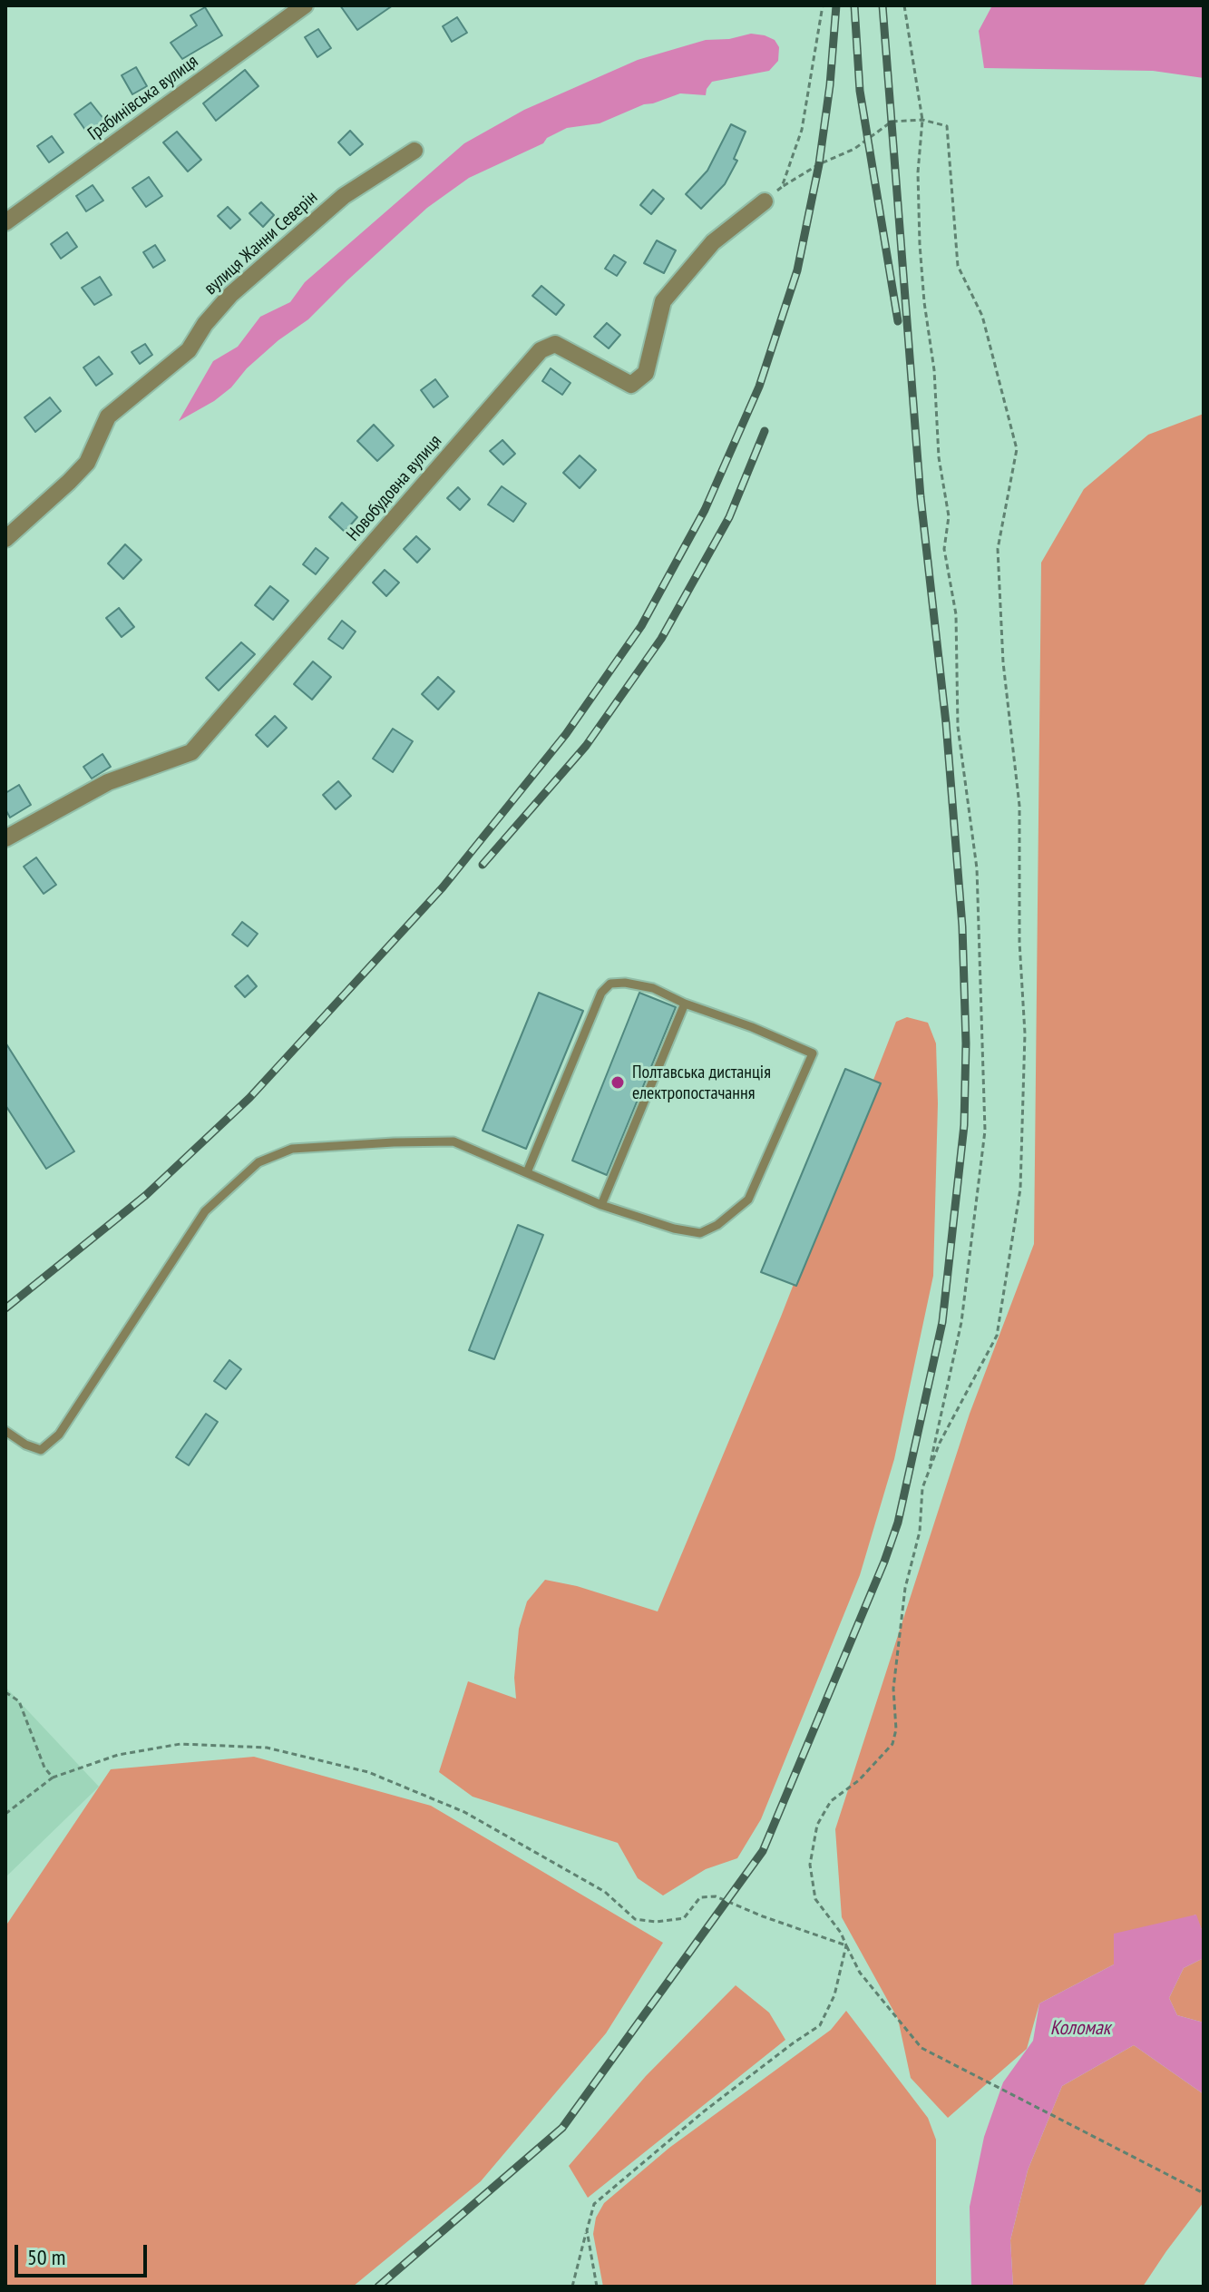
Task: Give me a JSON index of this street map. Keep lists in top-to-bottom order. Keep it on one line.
{"streets":{"street":["Грабинівська вулиця","вулиця Жанни Северін","Новобудовна вулиця"]},"water":["Коломак"],"places":["Полтавська дистанція електропостачання"],"scale_bar":"50 m"}
